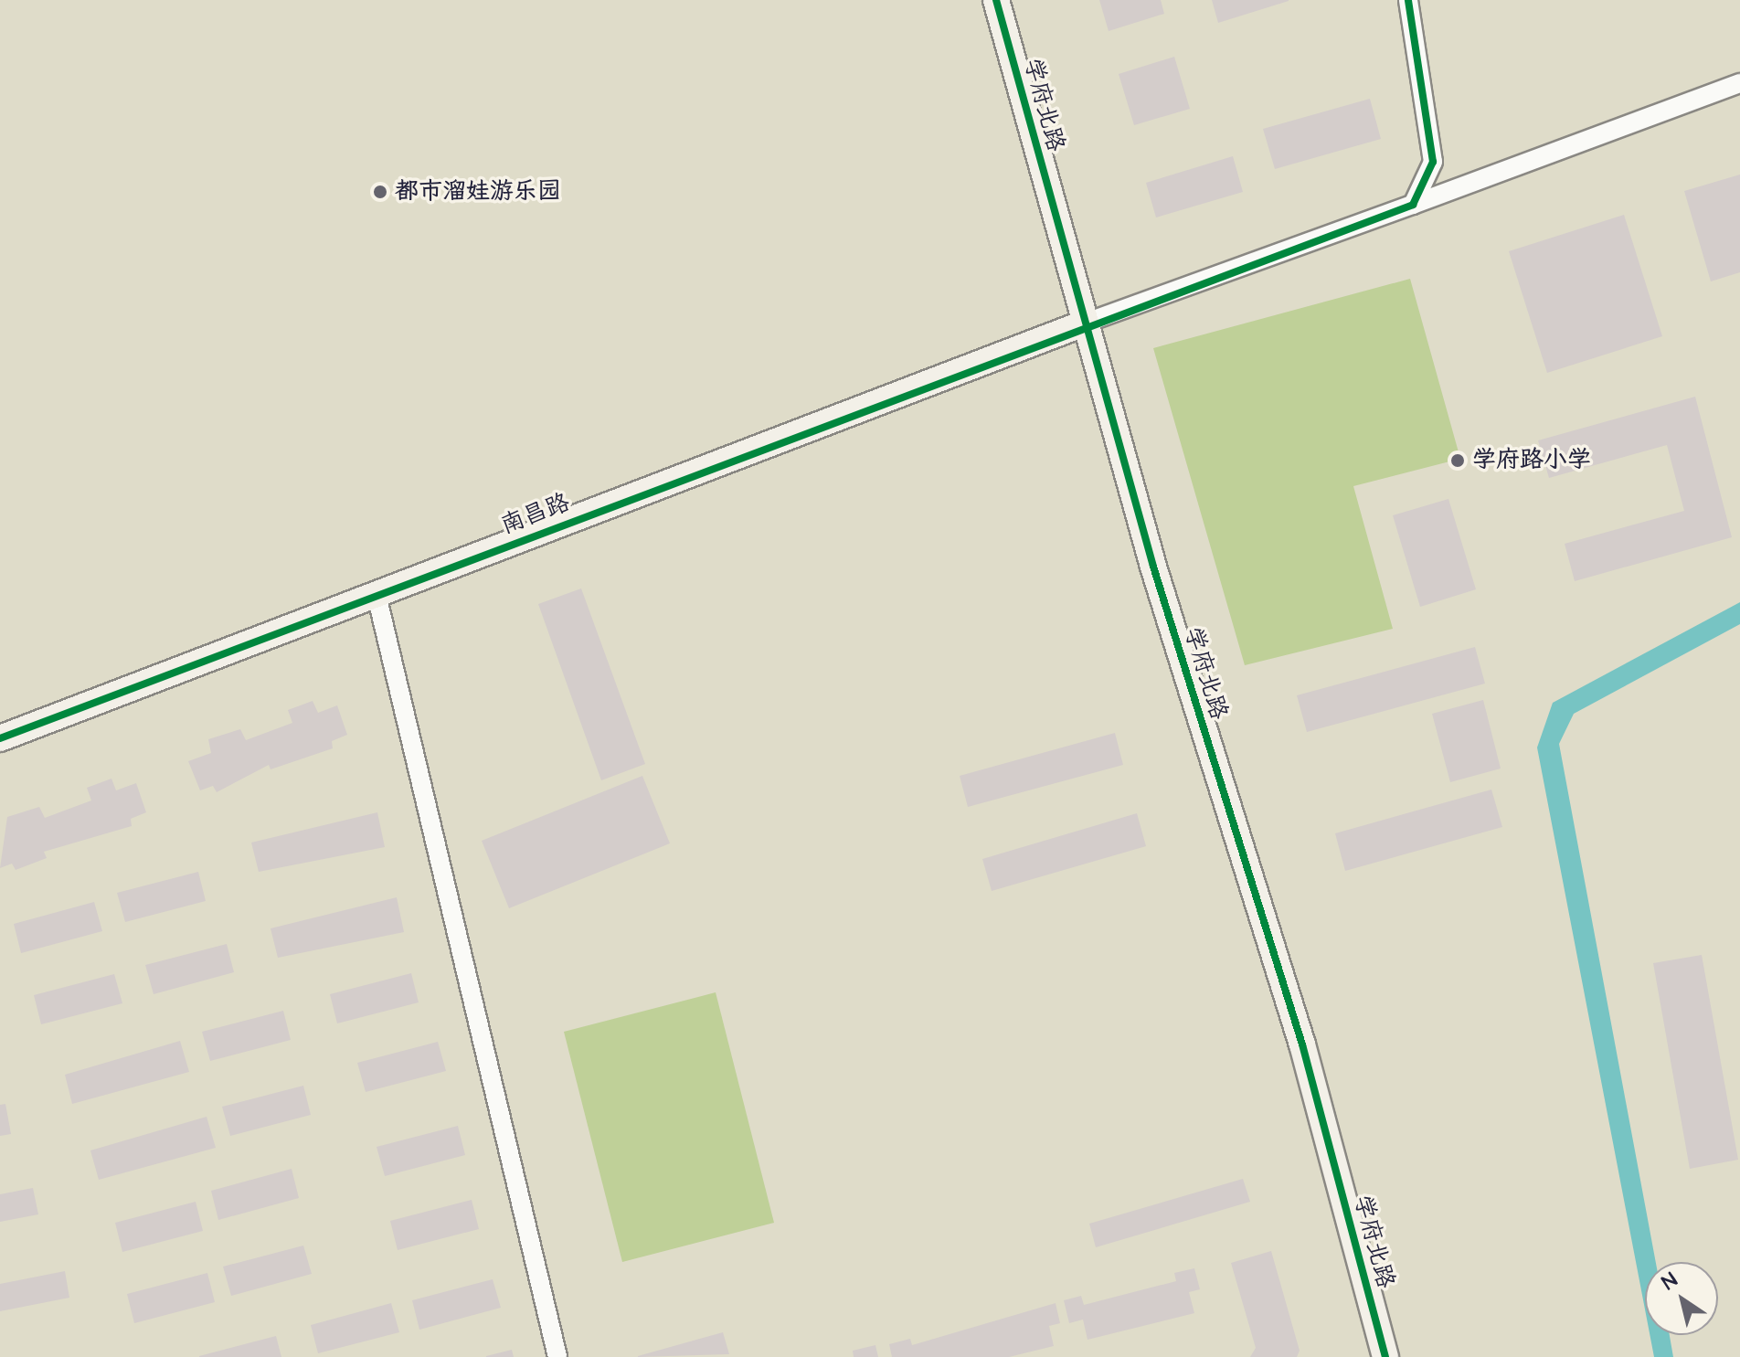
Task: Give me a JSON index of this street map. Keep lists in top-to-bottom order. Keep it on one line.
{"streets":{"street":["学府北路","南昌路"]},"crossings":[["学府北路","南昌路"]],"places":["都市溜娃游乐园","学府路小学"],"north":"top left"}
